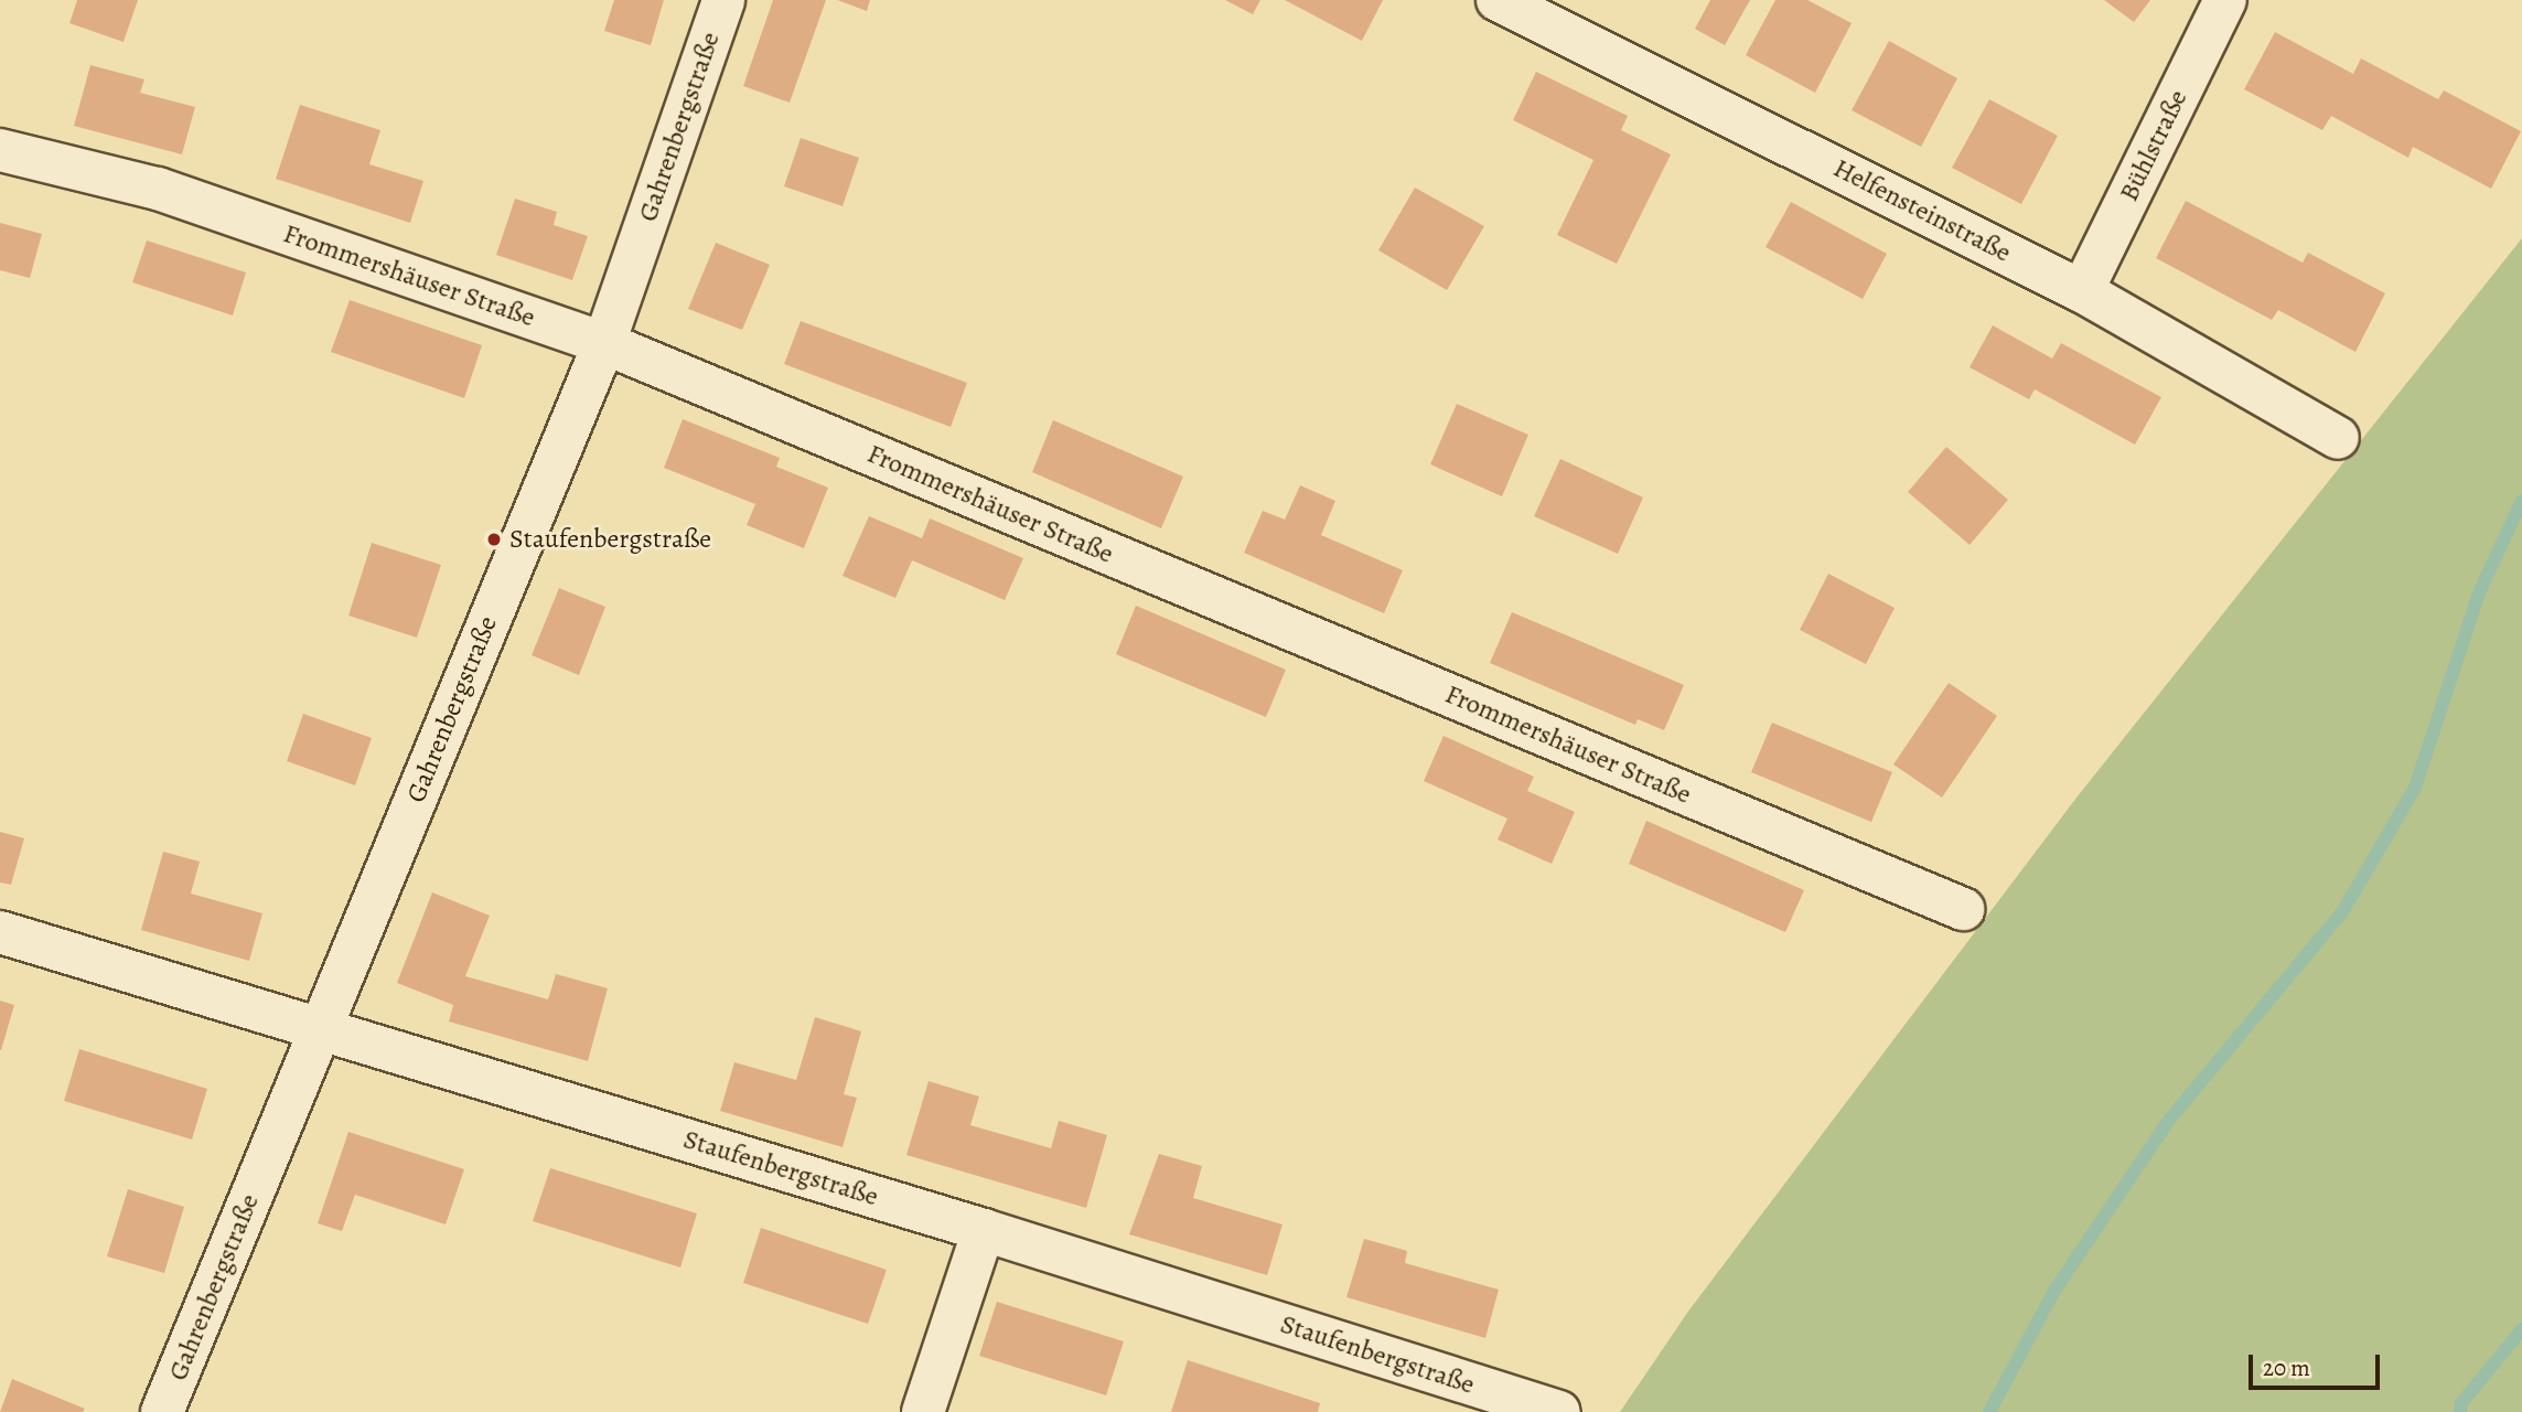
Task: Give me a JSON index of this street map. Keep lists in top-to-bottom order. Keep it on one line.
{"streets":{"street":["Gahrenbergstraße","Bühlstraße","Helfensteinstraße","Frommershäuser Straße","Staufenbergstraße"]},"crossings":[["Gahrenbergstraße","Frommershäuser Straße"],["Gahrenbergstraße","Staufenbergstraße"],["Bühlstraße","Helfensteinstraße"]],"places":["Staufenbergstraße"],"scale_bar":"20 m"}
